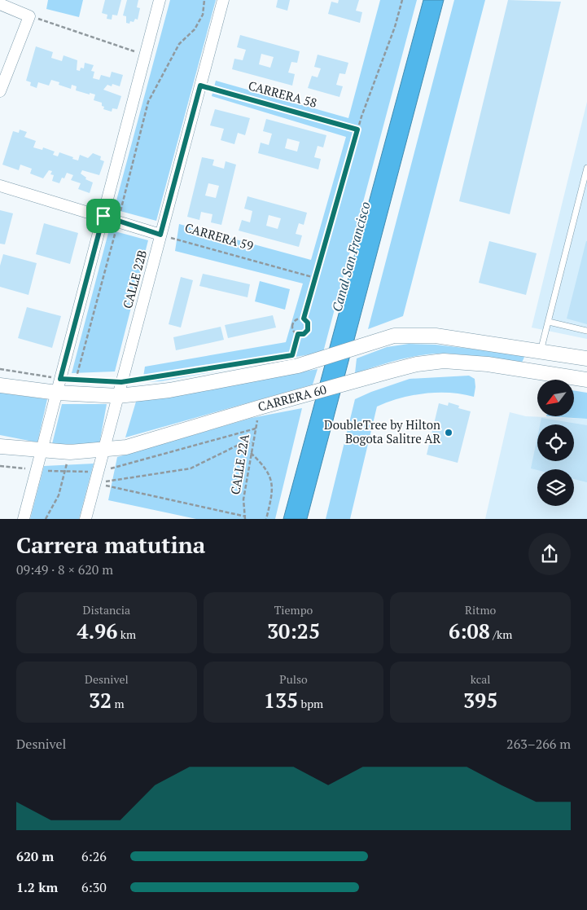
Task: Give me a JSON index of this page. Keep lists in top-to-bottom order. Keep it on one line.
{"streets":{"street":["CALLE 22B","CARRERA 60"],"path":["CARRERA 58","CARRERA 59","CALLE 22A"]},"crossings":[["CARRERA 58","CALLE 22B"],["CARRERA 59","CALLE 22B"],["CALLE 22B","CARRERA 60"]],"water":["Canal San Francisco"],"places":["DoubleTree by Hilton Bogota Salitre AR"],"north":"bottom left","page":{"heading":["Carrera matutina","09:49 · 8 × 620 m"],"stats":[["Distancia","4.96 km"],["Tiempo","30:25"],["Ritmo","6:08 /km"],["Desnivel","32 m"],["Pulso","135 bpm"],["kcal","395"]],"chart":["Desnivel","263–266 m"],"list":[{"name":"620 m","note":"6:26"},{"name":"1.2 km","note":"6:30"}]}}
